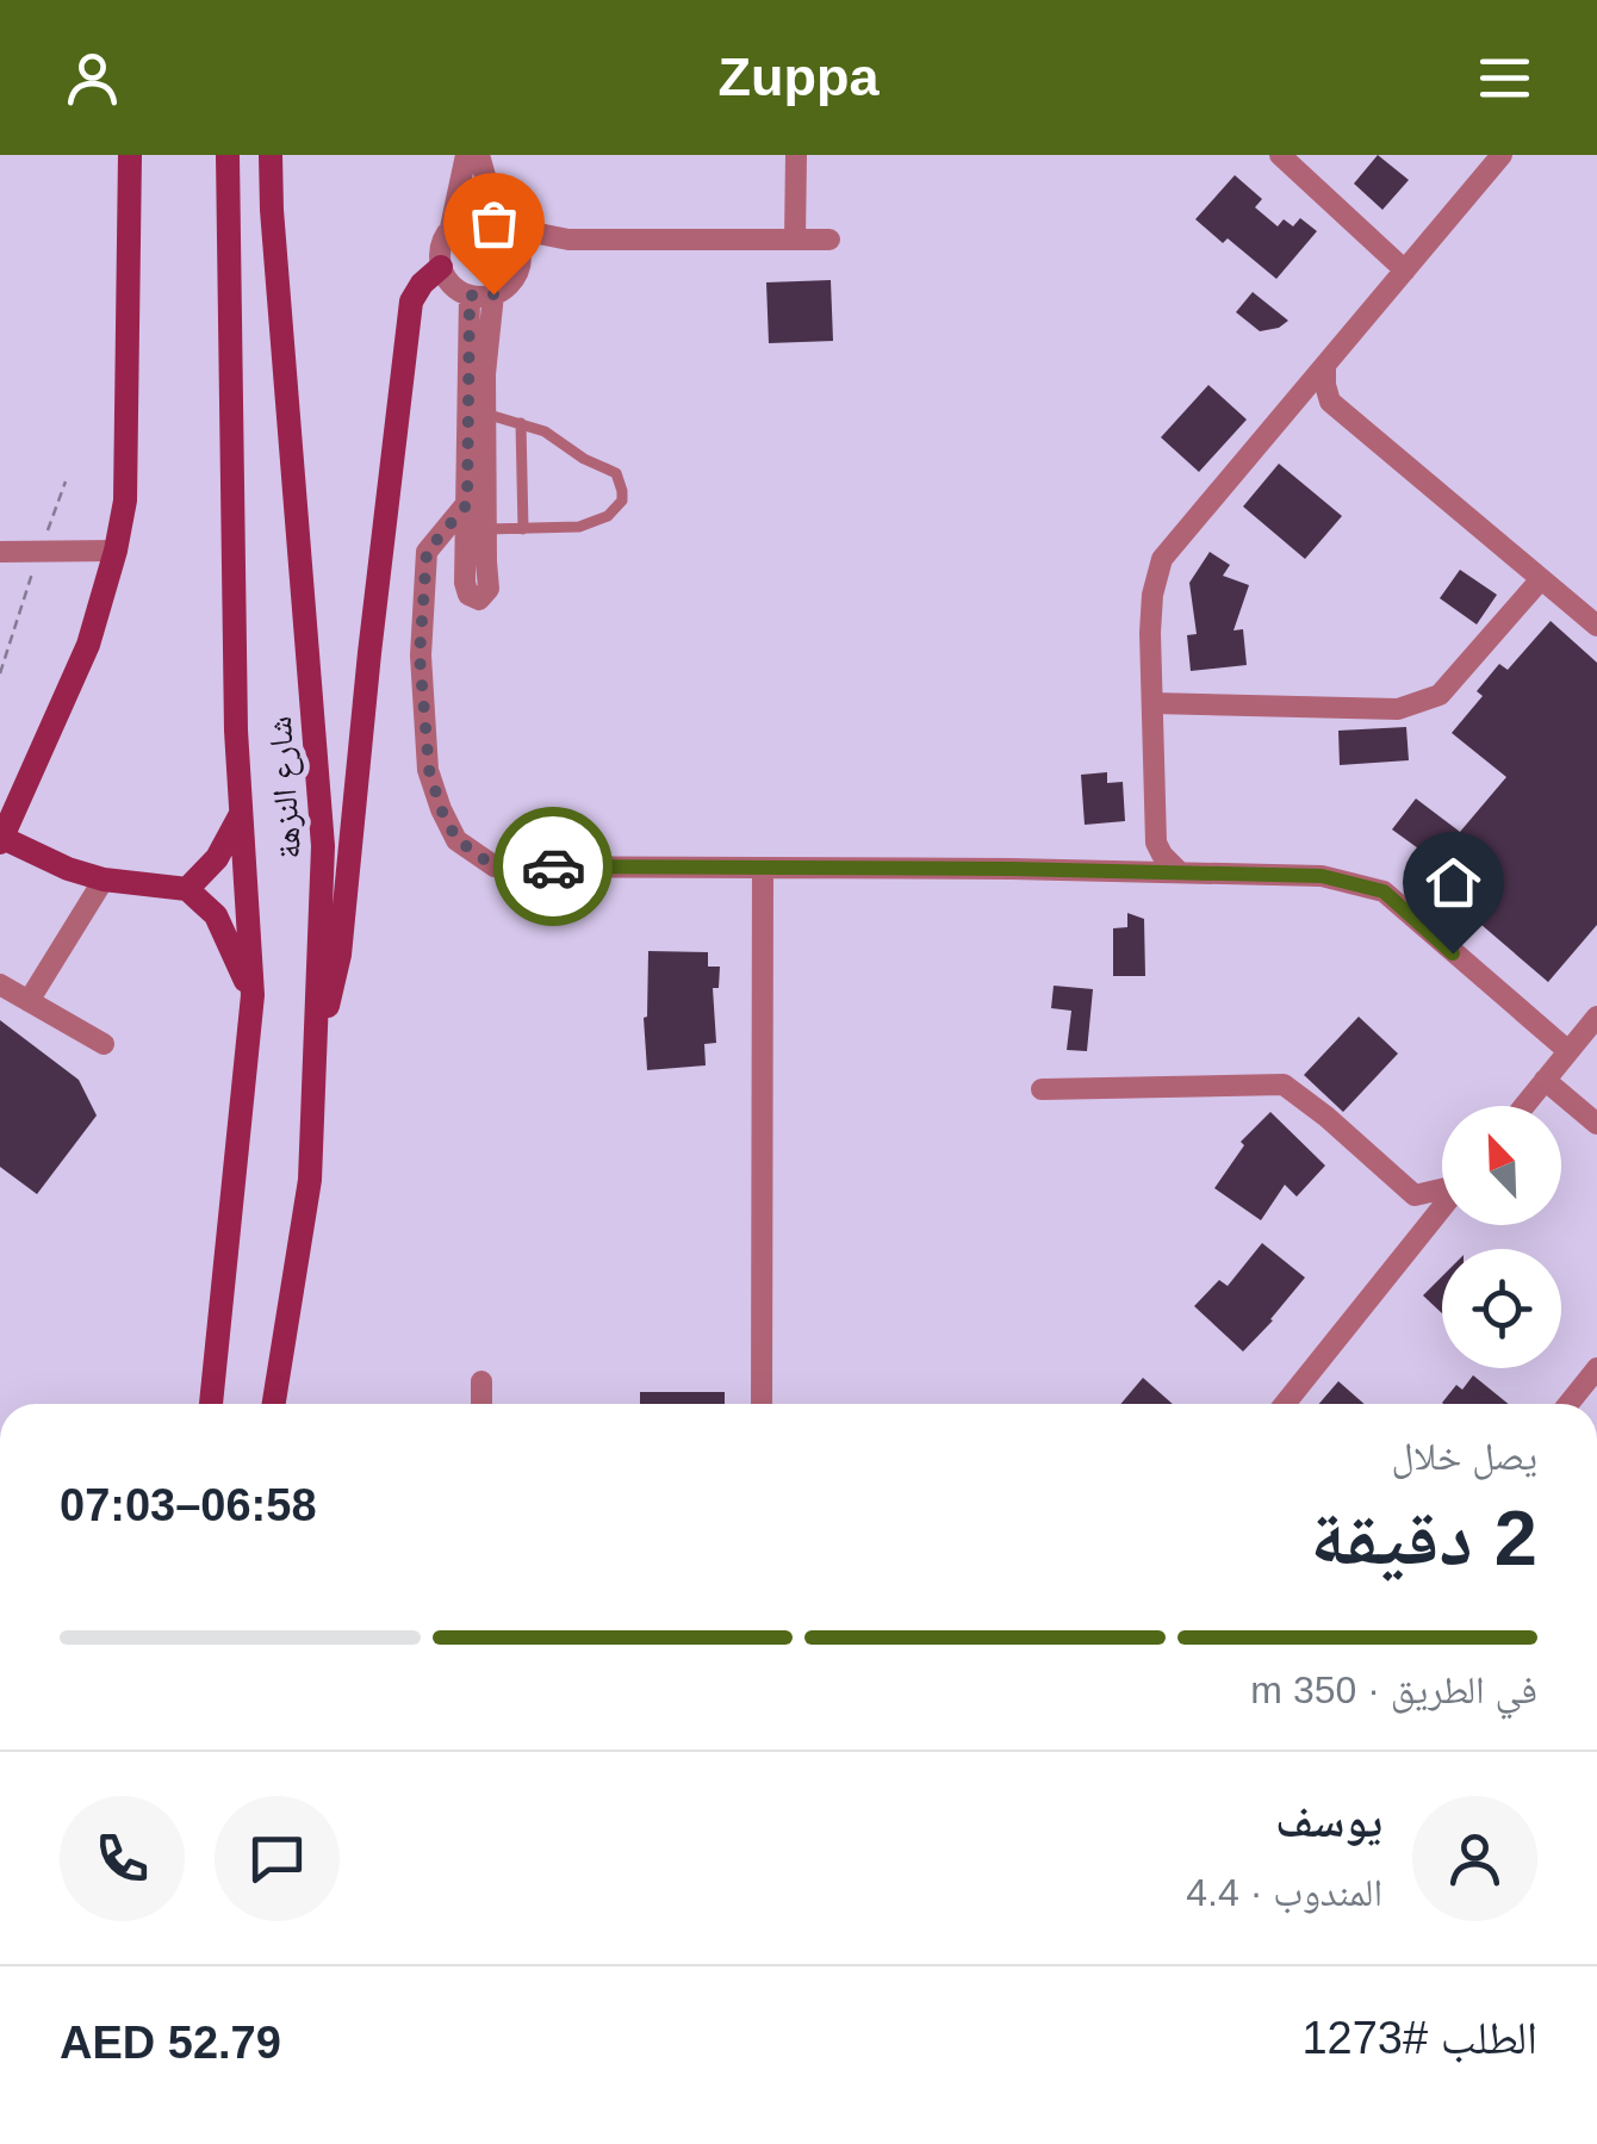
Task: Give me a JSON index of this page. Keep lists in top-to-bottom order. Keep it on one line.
{"streets":{"main road":["شارع النزهة"]},"north":"top left","page":{"header":"Zuppa","heading":["2 دقيقة","يصل خلال","06:58–07:03"],"panel":["يوسف","المندوب · 4.4","الطلب #1273","AED 52.79"],"bar":"في الطريق · 350 m"}}
